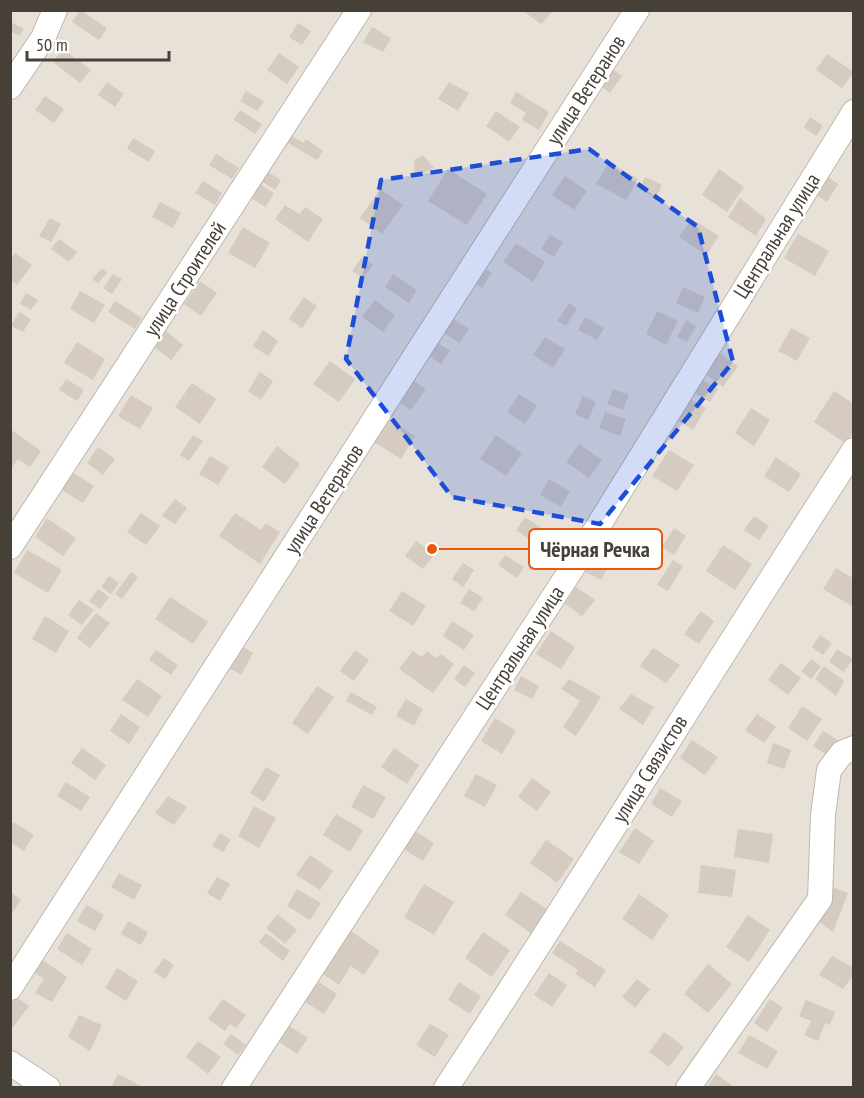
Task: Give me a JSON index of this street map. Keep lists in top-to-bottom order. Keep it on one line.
{"streets":{"street":["улица Ветеранов","Центральная улица","улица Строителей","улица Связистов"]},"places":["Чёрная Речка"],"scale_bar":"50 m"}
